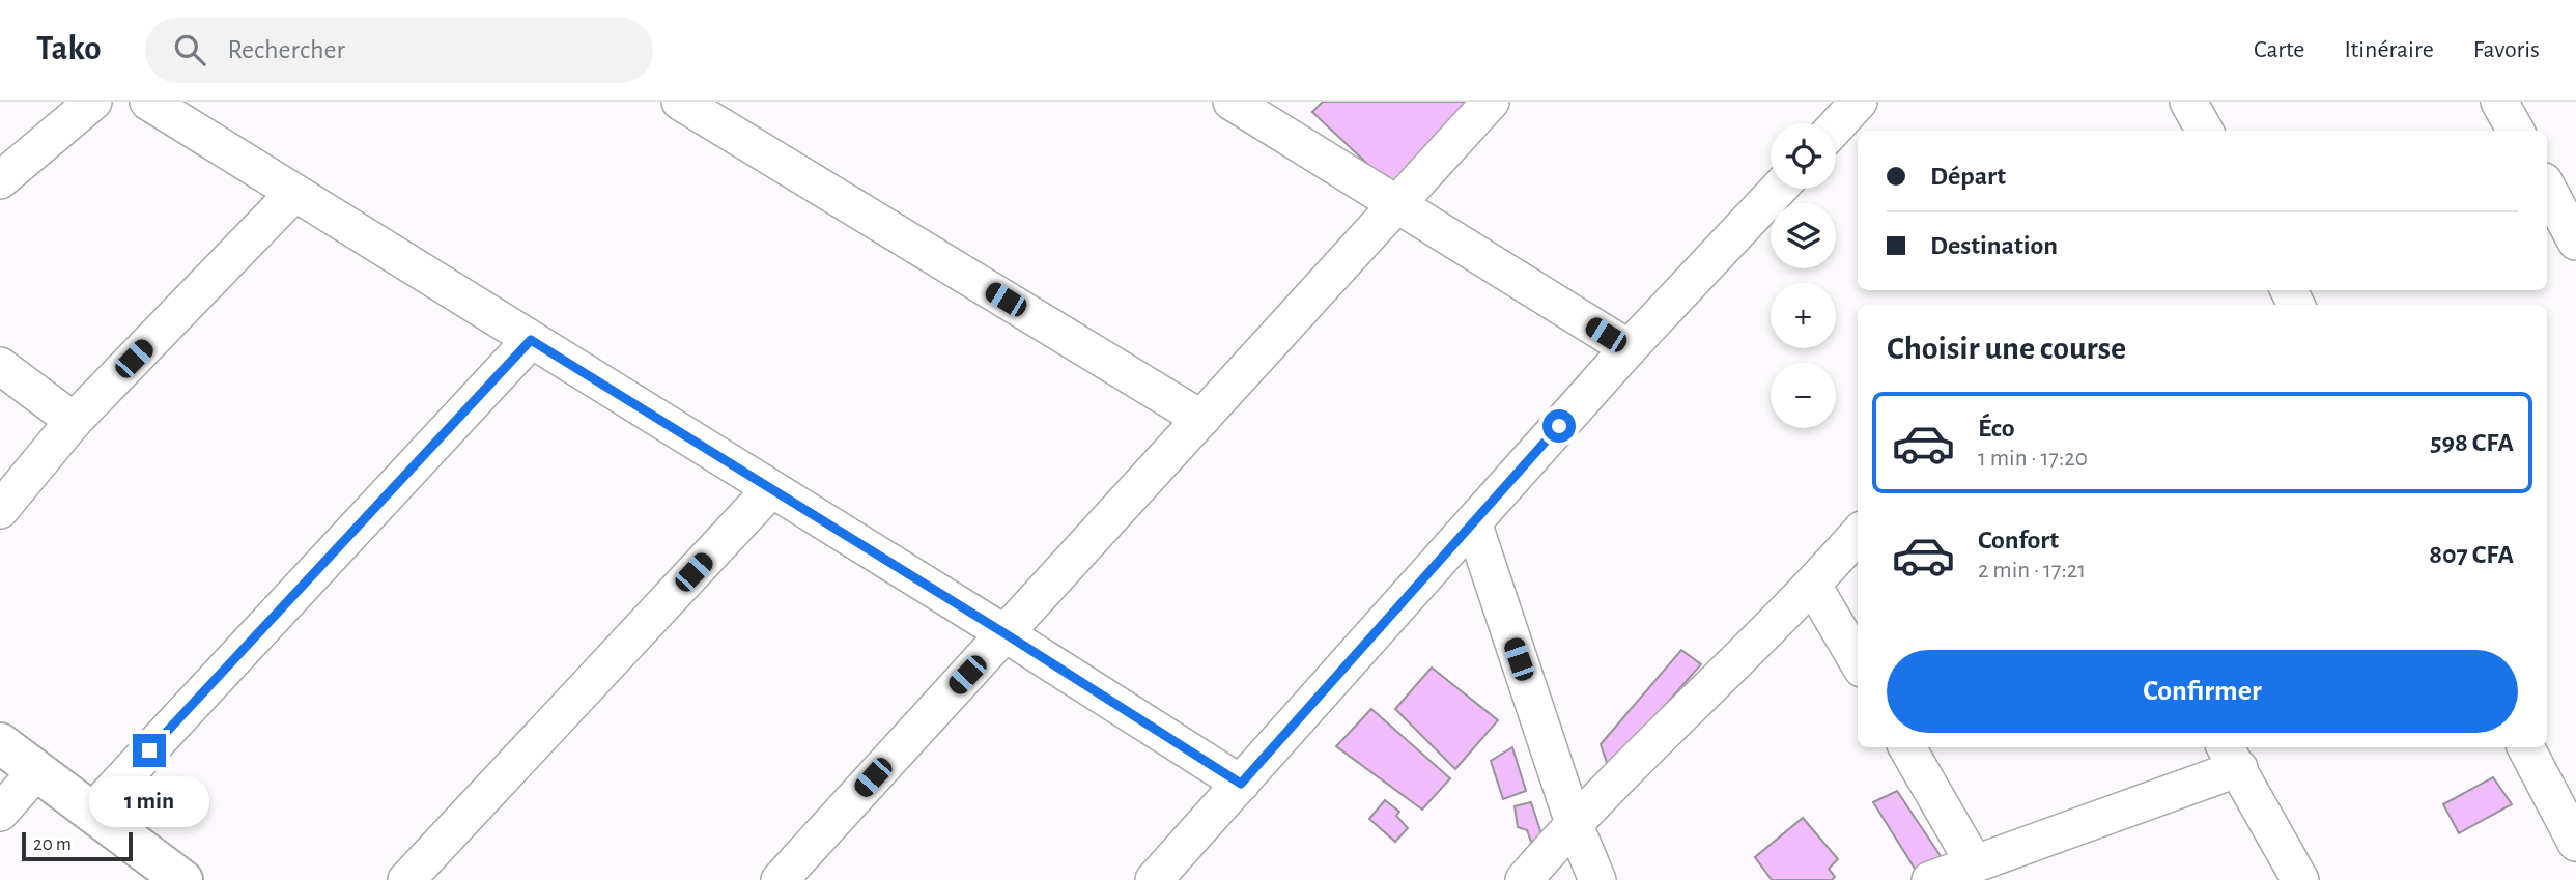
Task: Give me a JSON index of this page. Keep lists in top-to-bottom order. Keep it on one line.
{"scale_bar":"20 m","page":{"header":"Tako","search":"Rechercher","nav":["Carte","Itinéraire","Favoris"],"map_buttons":["+","−"],"banner":["Départ","Destination"],"heading":"Choisir une course","list":[{"name":"Éco","note":"1 min · 17:20","value":"598 CFA"},{"name":"Confort","note":"2 min · 17:21","value":"807 CFA"}],"buttons":"Confirmer","bubble":"1 min","scale":"20 m"}}
